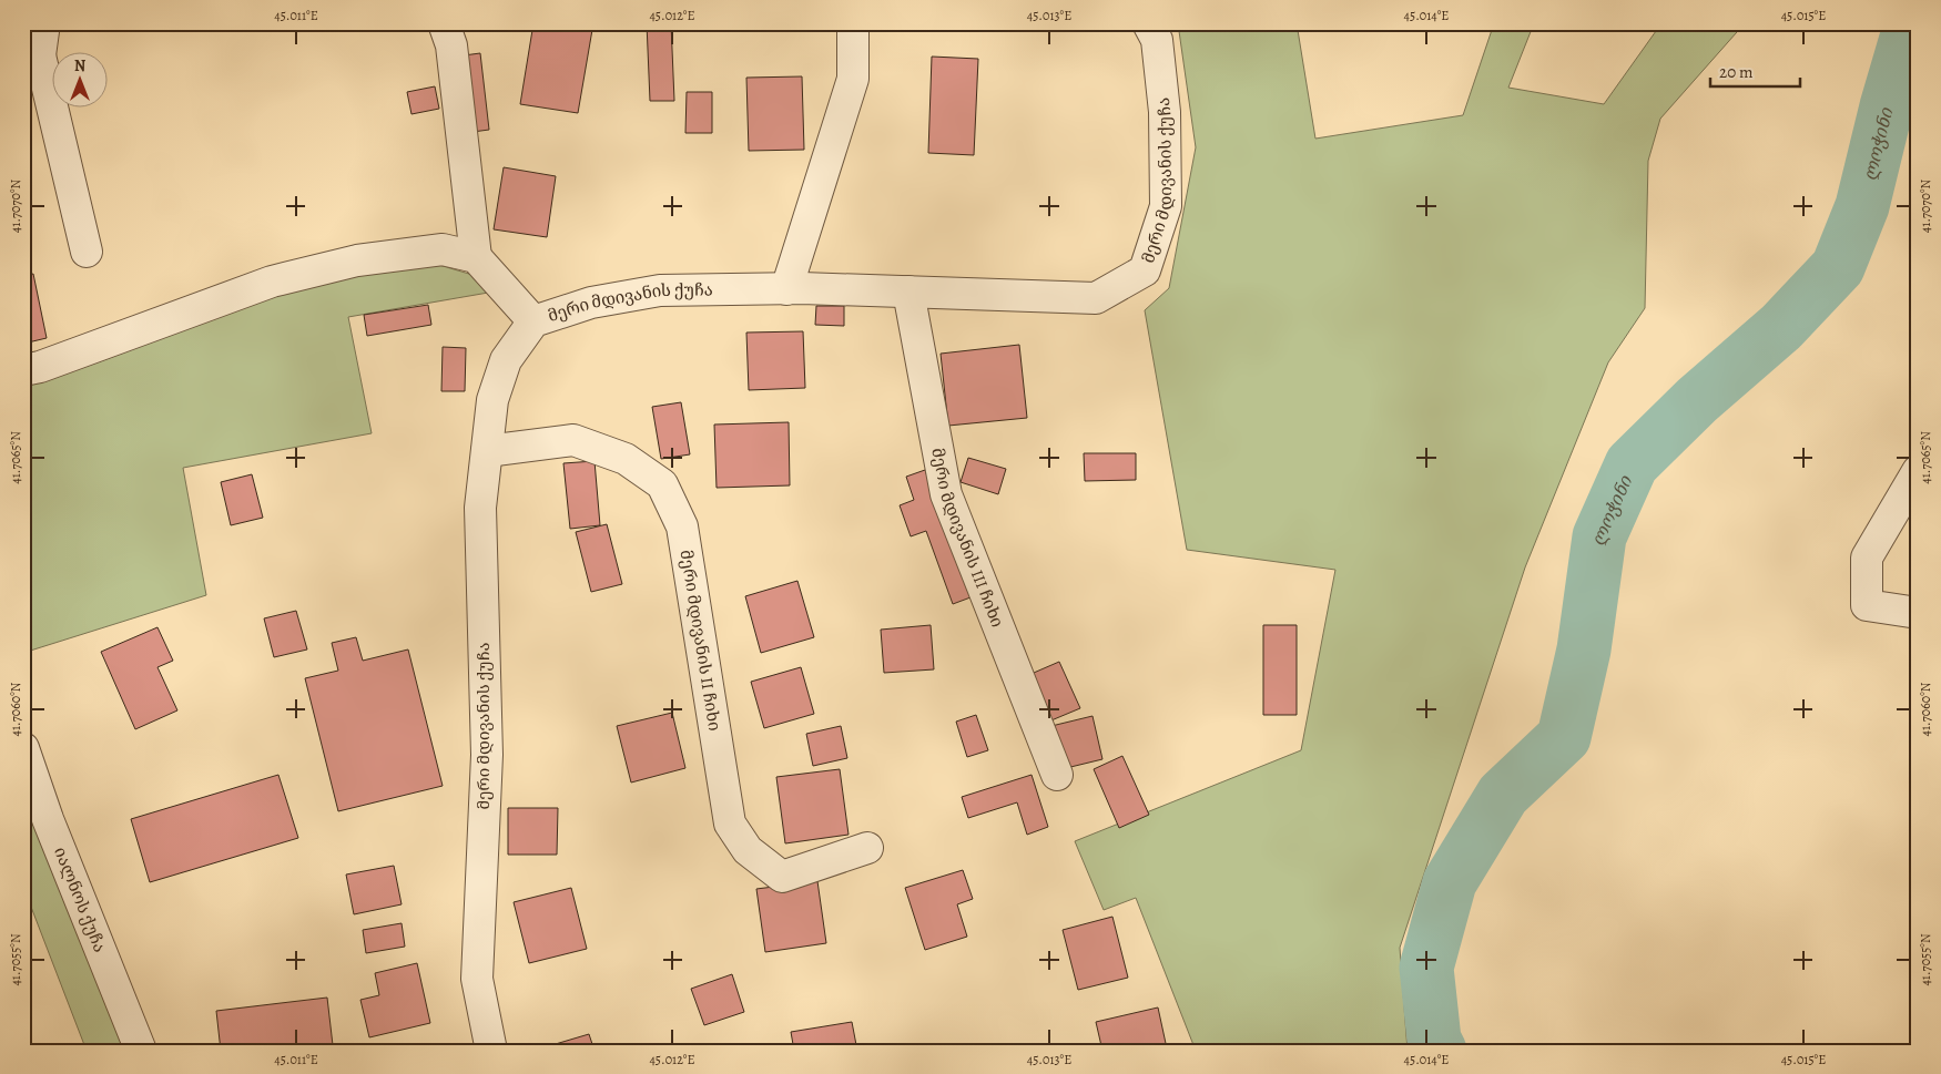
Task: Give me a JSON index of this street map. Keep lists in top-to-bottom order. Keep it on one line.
{"streets":{"street":["მერი მდივანის ქუჩა","მერი მდივანის III ჩიხი","მერი მდივანის II ჩიხი","იალნოს ქუჩა"]},"crossings":[["მერი მდივანის ქუჩა","მერი მდივანის III ჩიხი"],["მერი მდივანის ქუჩა","მერი მდივანის II ჩიხი"]],"water":["ლოჭინი"],"scale_bar":"20 m","north":"top","coordinates":["45.011°E","45.012°E","45.013°E","45.014°E","45.015°E","41.7070°N","41.7065°N","41.7060°N","41.7055°N"]}
